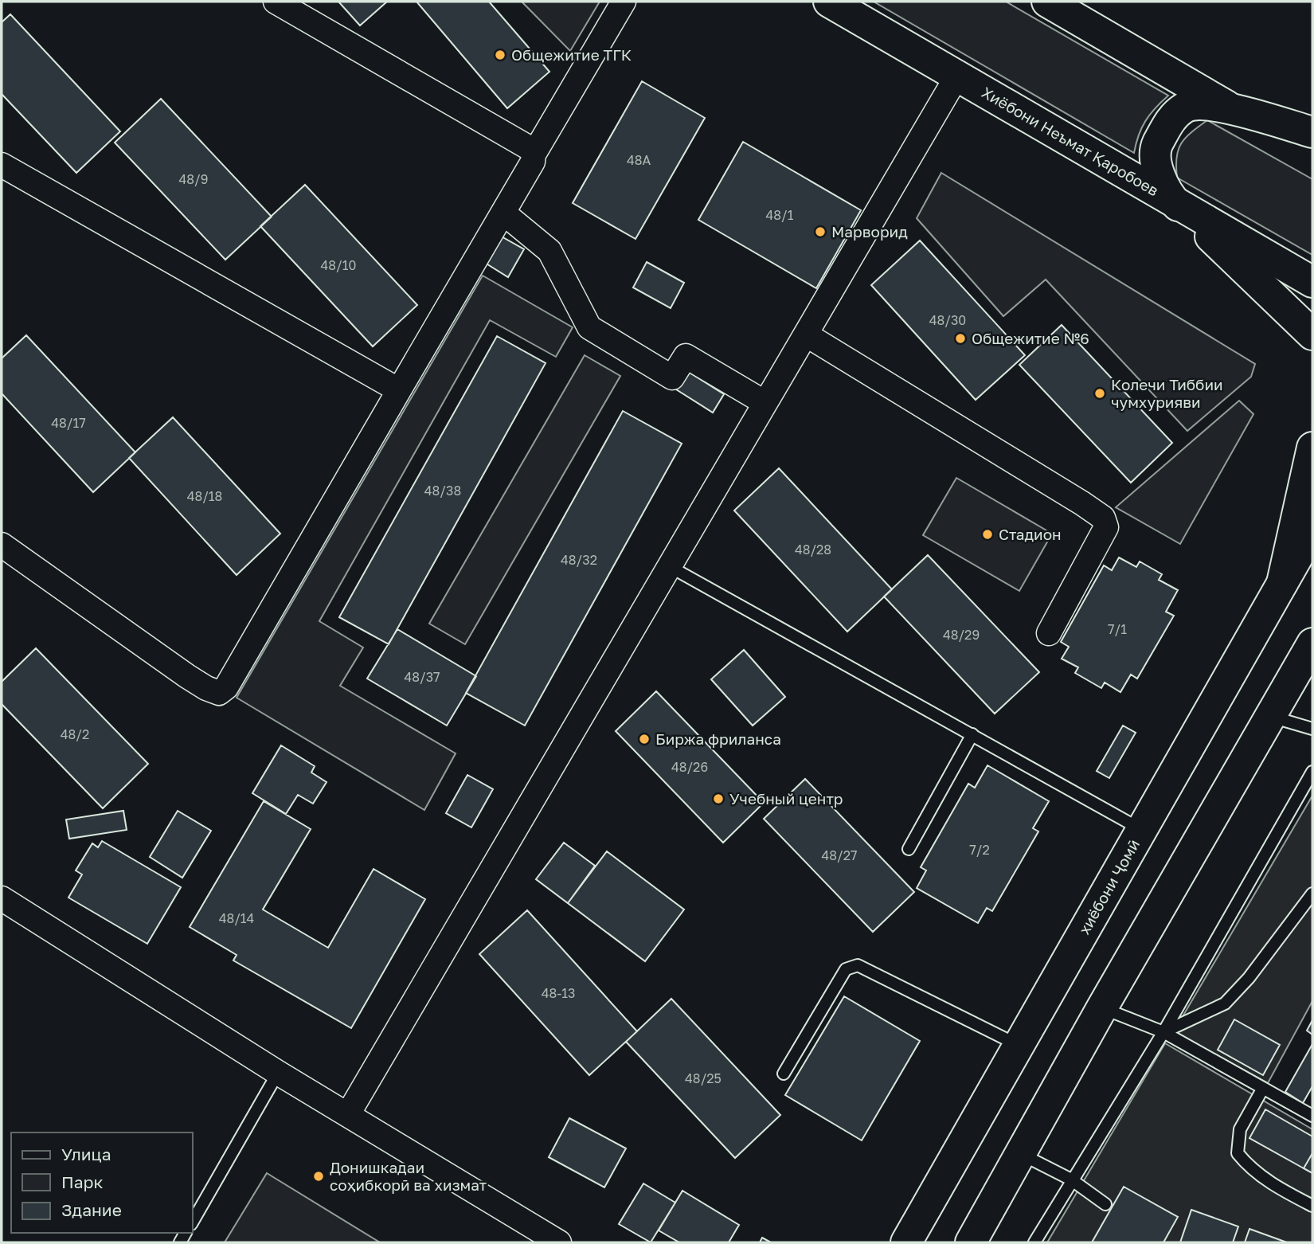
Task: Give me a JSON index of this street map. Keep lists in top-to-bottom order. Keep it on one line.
{"streets":{"main road":["Хиёбони Неъмат Қаробоев","хиёбони Ҷомӣ"]},"places":["Общежитие ТГК","Марворид","Общежитие №6","Колечи Тиббии чумхурияви","Стадион","Биржа фриланса","Учебный центр","Донишкадаи соҳибкорӣ ва хизмат"],"house_numbers":["48А","48/9","48/1","48/10","48/30","48/17","48/38","48/18","48/28","48/32","7/1","48/29","48/37","48/2","48/26","7/2","48/27","48/14","48-13","48/25"],"legend":["Улица","Парк","Здание"]}
